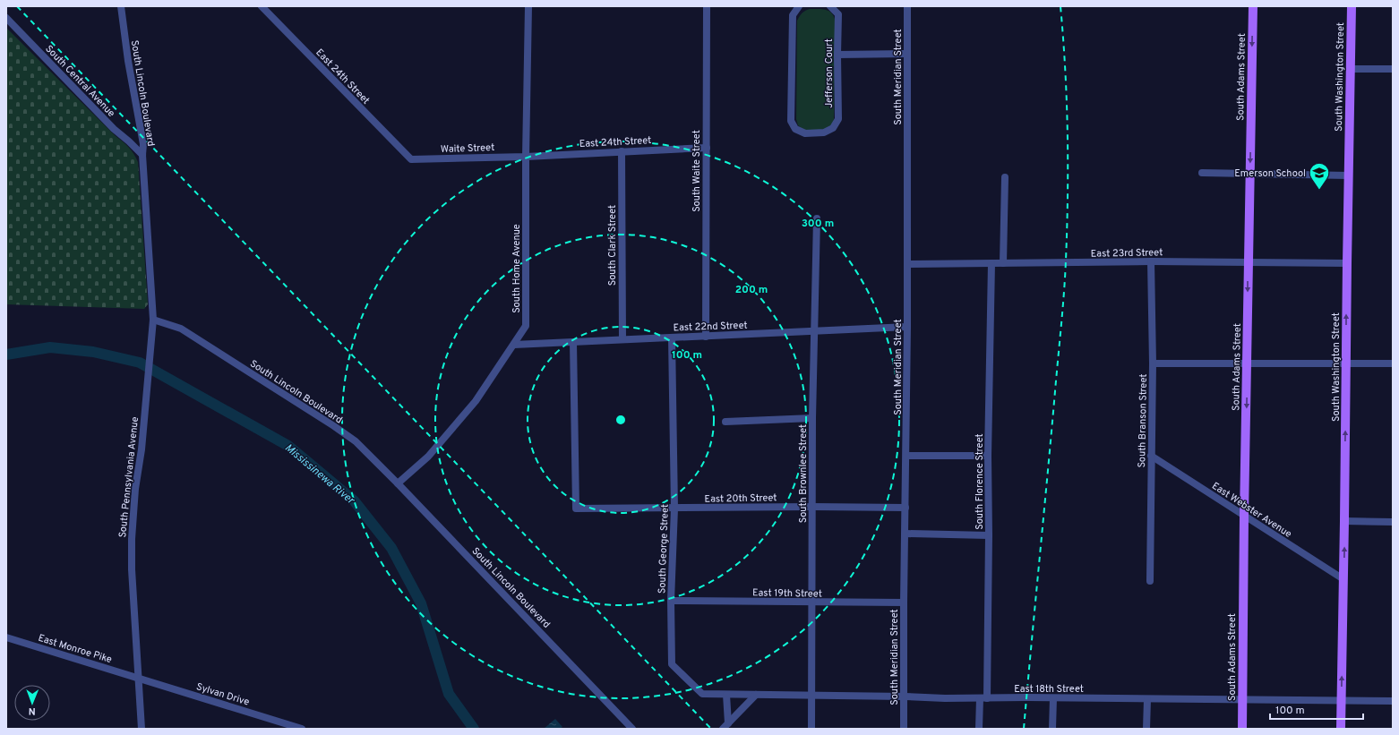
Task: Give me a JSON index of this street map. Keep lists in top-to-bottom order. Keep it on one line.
{"streets":{"main road":["South Adams Street","South Washington Street"],"street":["Jefferson Court","East 24th Street","South Meridian Street","South Central Avenue","South Lincoln Boulevard","Waite Street","South Waite Street","South Clark Street","East 23rd Street","South Home Avenue","East 22nd Street","South Branson Street","South Brownlee Street","South Pennsylvania Avenue","South Florence Street","East 20th Street","East Webster Avenue","South George Street","East 19th Street","East Monroe Pike","East 18th Street","Sylvan Drive"]},"crossings":[["East 24th Street","Waite Street"],["East 24th Street","South Waite Street"],["East 24th Street","South Clark Street"],["East 24th Street","South Home Avenue"],["South Meridian Street","East 23rd Street"],["South Meridian Street","East 22nd Street"],["South Meridian Street","East 20th Street"],["South Meridian Street","East 19th Street"],["South Meridian Street","East 18th Street"],["South Adams Street","East 23rd Street"],["South Adams Street","East Webster Avenue"],["South Adams Street","East 18th Street"],["South Washington Street","East 23rd Street"],["South Washington Street","East Webster Avenue"],["South Washington Street","East 18th Street"],["South Central Avenue","South Lincoln Boulevard"],["South Lincoln Boulevard","South Home Avenue"],["South Lincoln Boulevard","South Pennsylvania Avenue"],["Waite Street","South Home Avenue"],["South Waite Street","East 22nd Street"],["South Clark Street","East 22nd Street"],["East 23rd Street","South Branson Street"],["East 23rd Street","South Florence Street"],["South Home Avenue","East 22nd Street"],["East 22nd Street","South Brownlee Street"],["East 22nd Street","East 20th Street"],["East 22nd Street","South George Street"],["South Branson Street","East Webster Avenue"],["South Brownlee Street","East 20th Street"],["South Brownlee Street","East 19th Street"],["South Brownlee Street","East 18th Street"],["South Pennsylvania Avenue","East Monroe Pike"],["South Pennsylvania Avenue","Sylvan Drive"],["South Florence Street","East 18th Street"],["East 20th Street","South George Street"],["South George Street","East 19th Street"],["South George Street","East 18th Street"],["East Monroe Pike","Sylvan Drive"]],"one_way":["South Adams Street","South Washington Street"],"water":["Mississinewa River"],"places":{"school or university":["Emerson School"]},"scale_bar":"100 m","north":"bottom","rings":["300 m","200 m","100 m"]}
